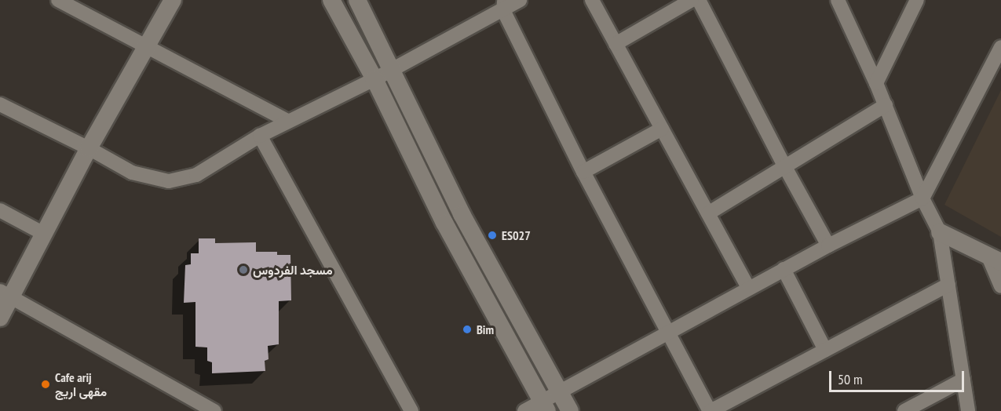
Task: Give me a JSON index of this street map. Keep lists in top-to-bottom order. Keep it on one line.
{"places":["ES027","مسجد الفردوس","Bim","Cafe arij مقهى اريج"],"scale_bar":"50 m"}
